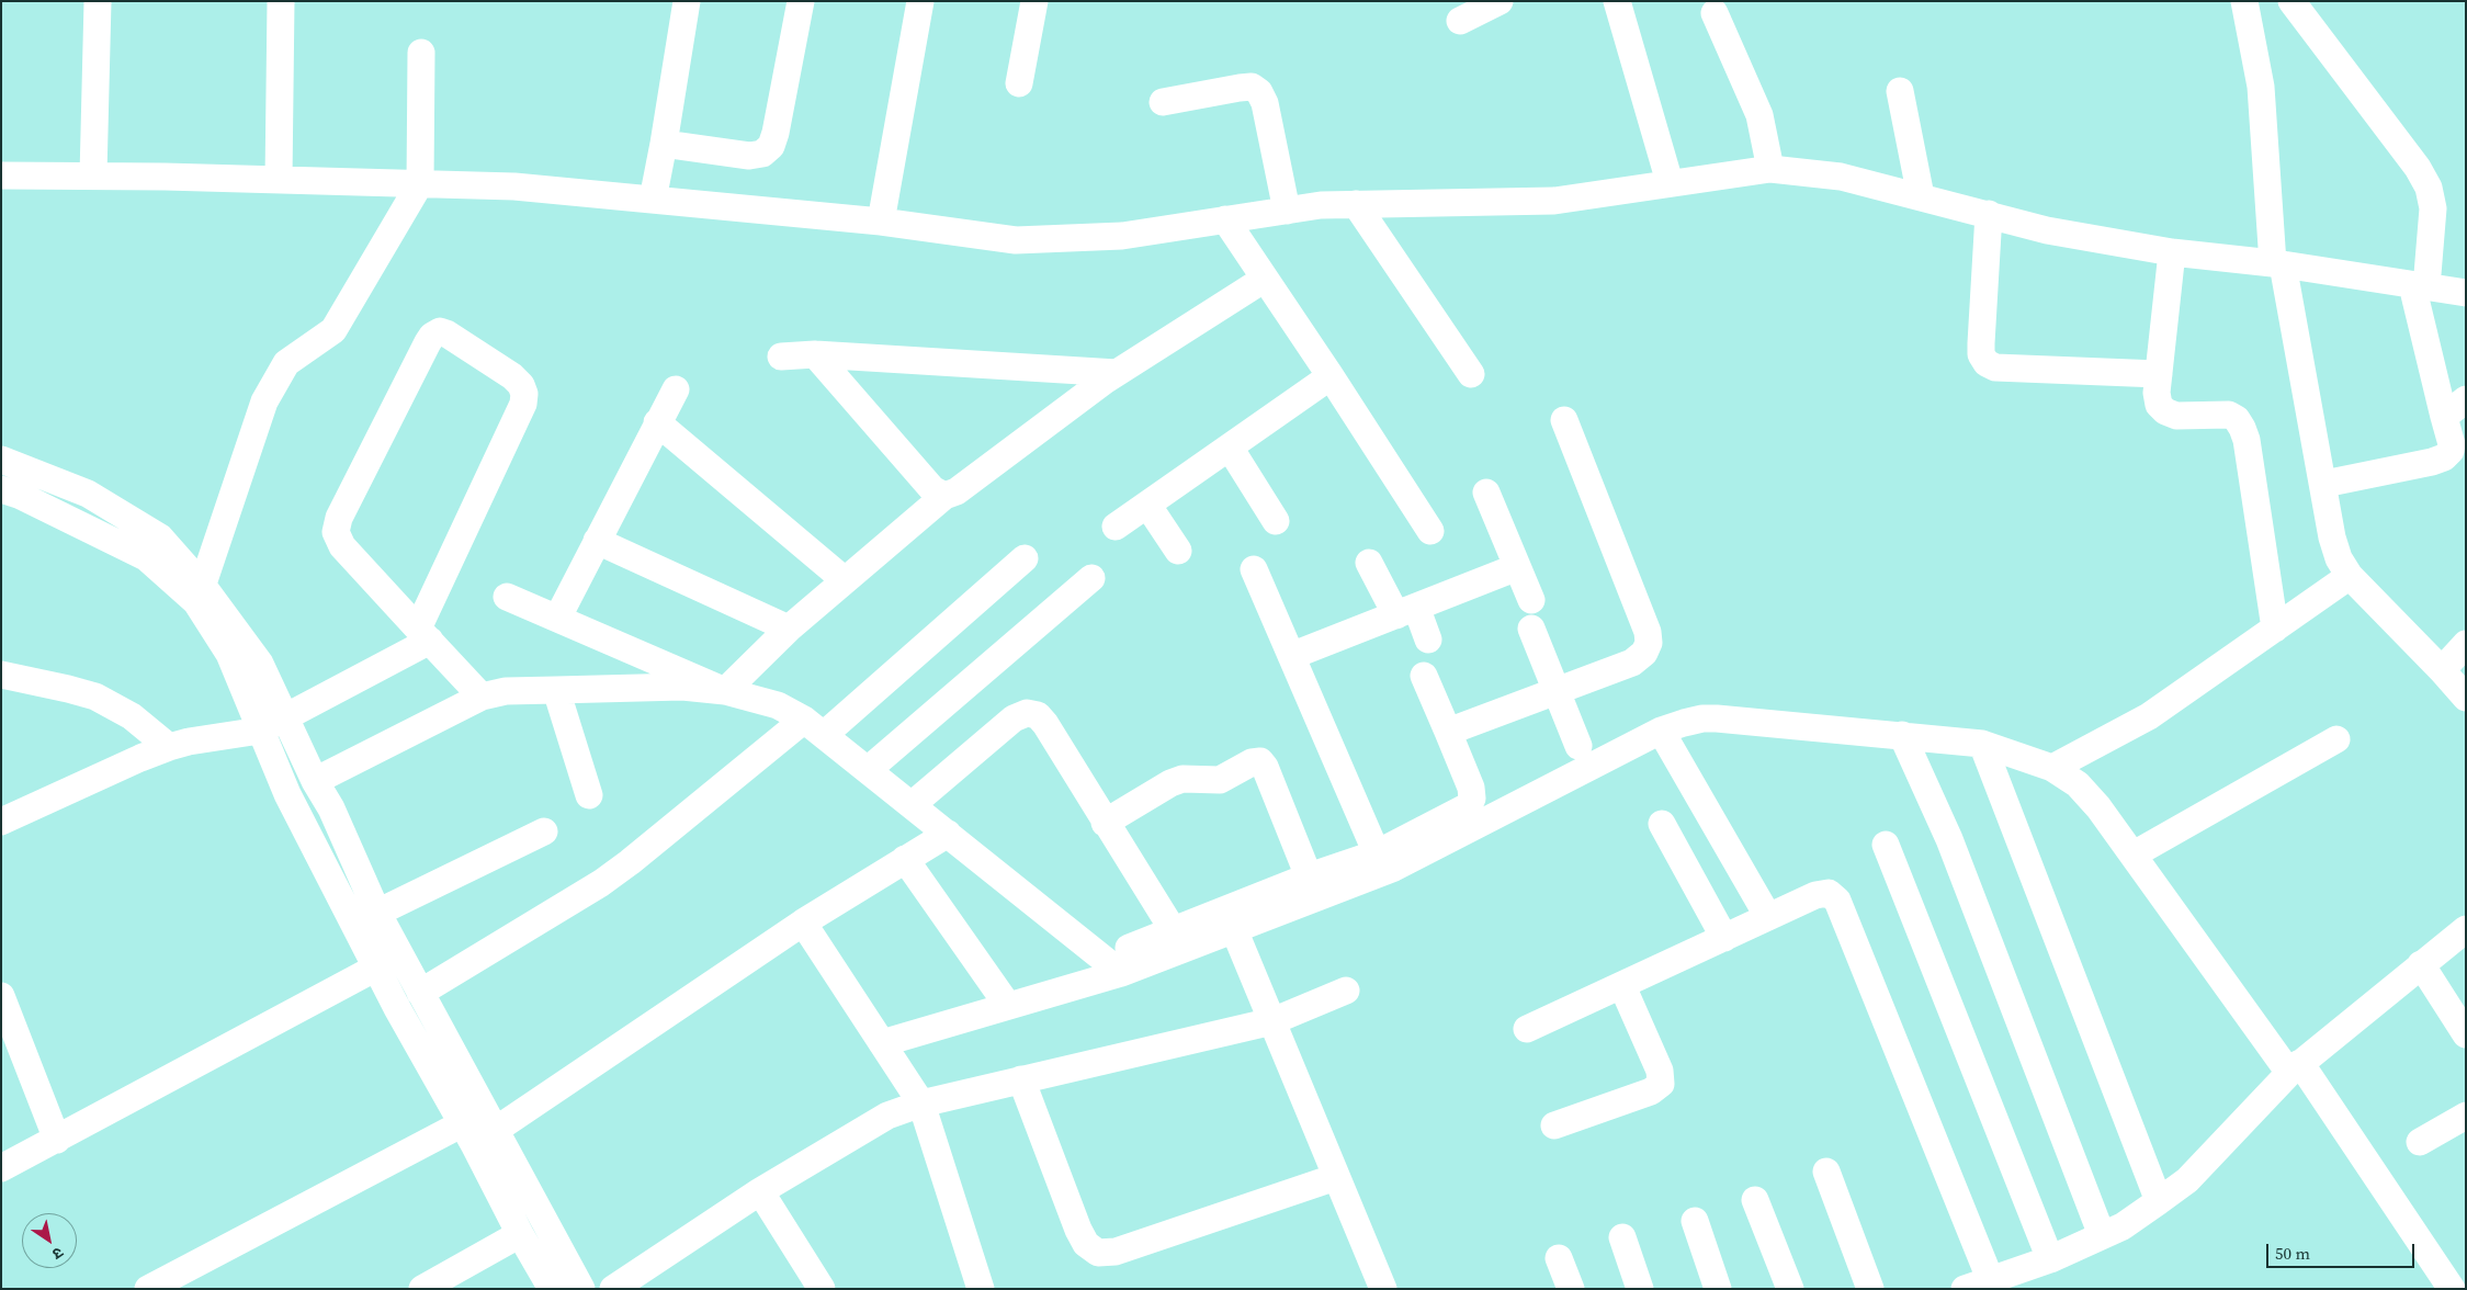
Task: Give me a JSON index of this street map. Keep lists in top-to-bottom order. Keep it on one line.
{"scale_bar":"50 m","north":"bottom right"}
